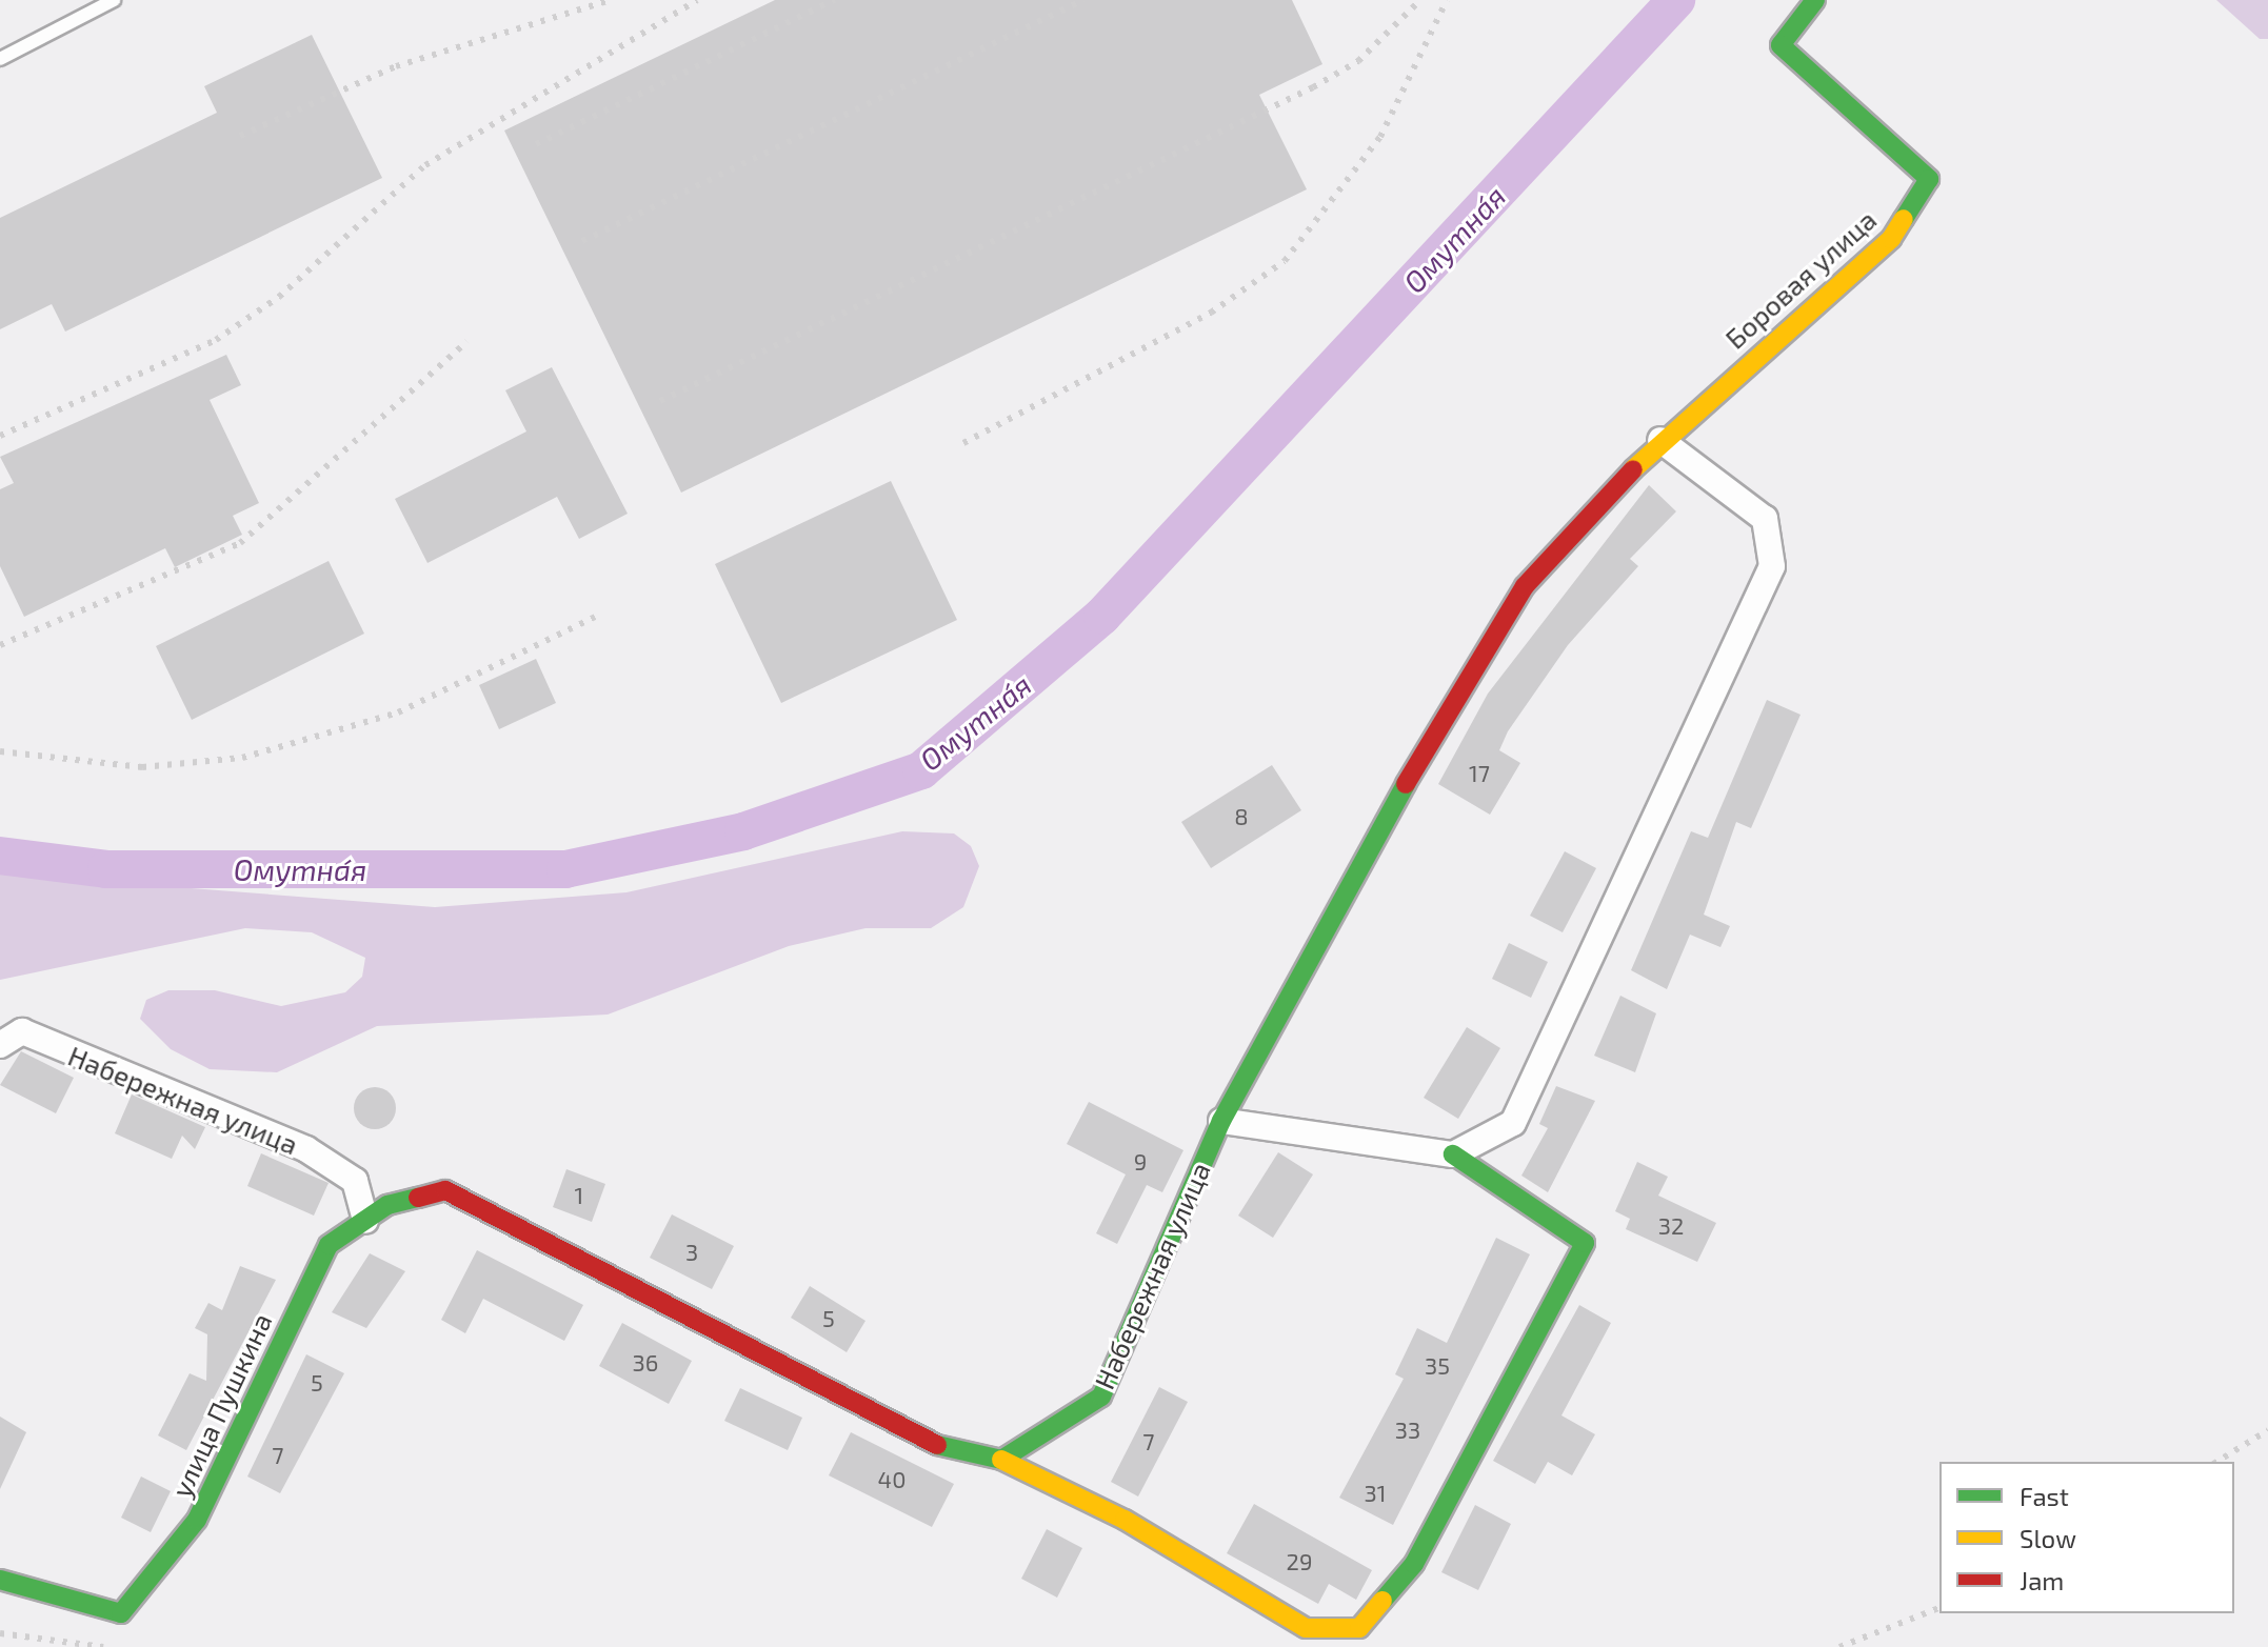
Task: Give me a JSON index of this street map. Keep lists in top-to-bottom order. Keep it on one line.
{"streets":{"street":["Боровая улица","Набережная улица","улица Пушкина"]},"crossings":[["Боровая улица","Набережная улица"],["Набережная улица","улица Пушкина"]],"water":["Омутна́я"],"house_numbers":["17","8","9","1","32","3","5","36","35","5","33","7","7","40","31","29"],"legend":["Fast","Slow","Jam"]}
